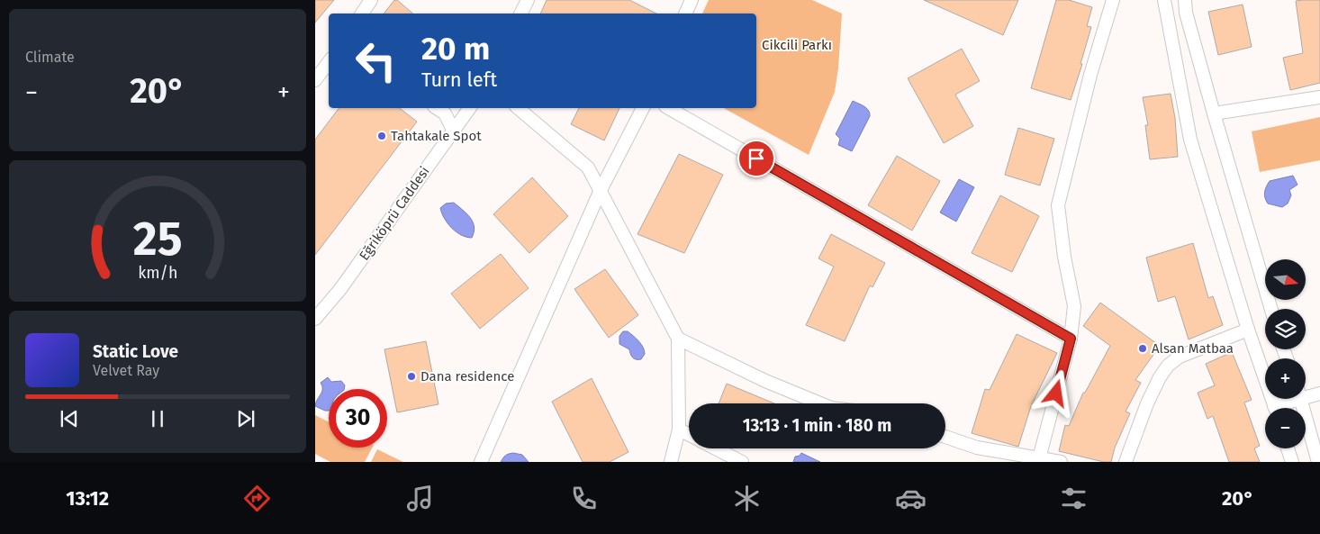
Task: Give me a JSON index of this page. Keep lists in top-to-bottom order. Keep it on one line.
{"streets":{"street":["Eğriköprü Caddesi"]},"parks":["Cikcili Parkı"],"places":["Tahtakale Spot","Alsan Matbaa","Dana residence"],"north":"right","page":{"tile":"Climate","turn":["20 m","Turn left"],"heat":["−","20°","+"],"map_buttons":["+","−"],"song":["Static Love","Velvet Ray"],"limit":"30","trip":"13:13 · 1 min · 180 m","tabs":["13:12","20°"],"gauge":["25","km/h"]}}
